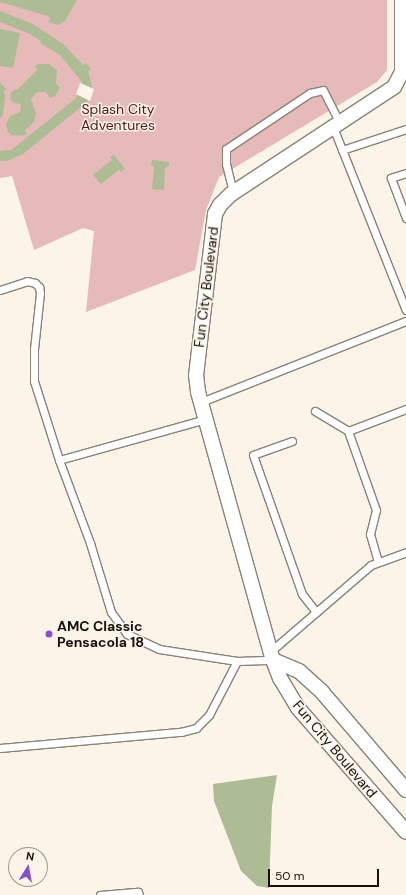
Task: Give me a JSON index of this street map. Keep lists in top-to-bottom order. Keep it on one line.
{"streets":{"street":["Fun City Boulevard"]},"parks":["Splash City Adventures"],"places":["AMC Classic Pensacola 18"],"scale_bar":"50 m","north":"top"}
